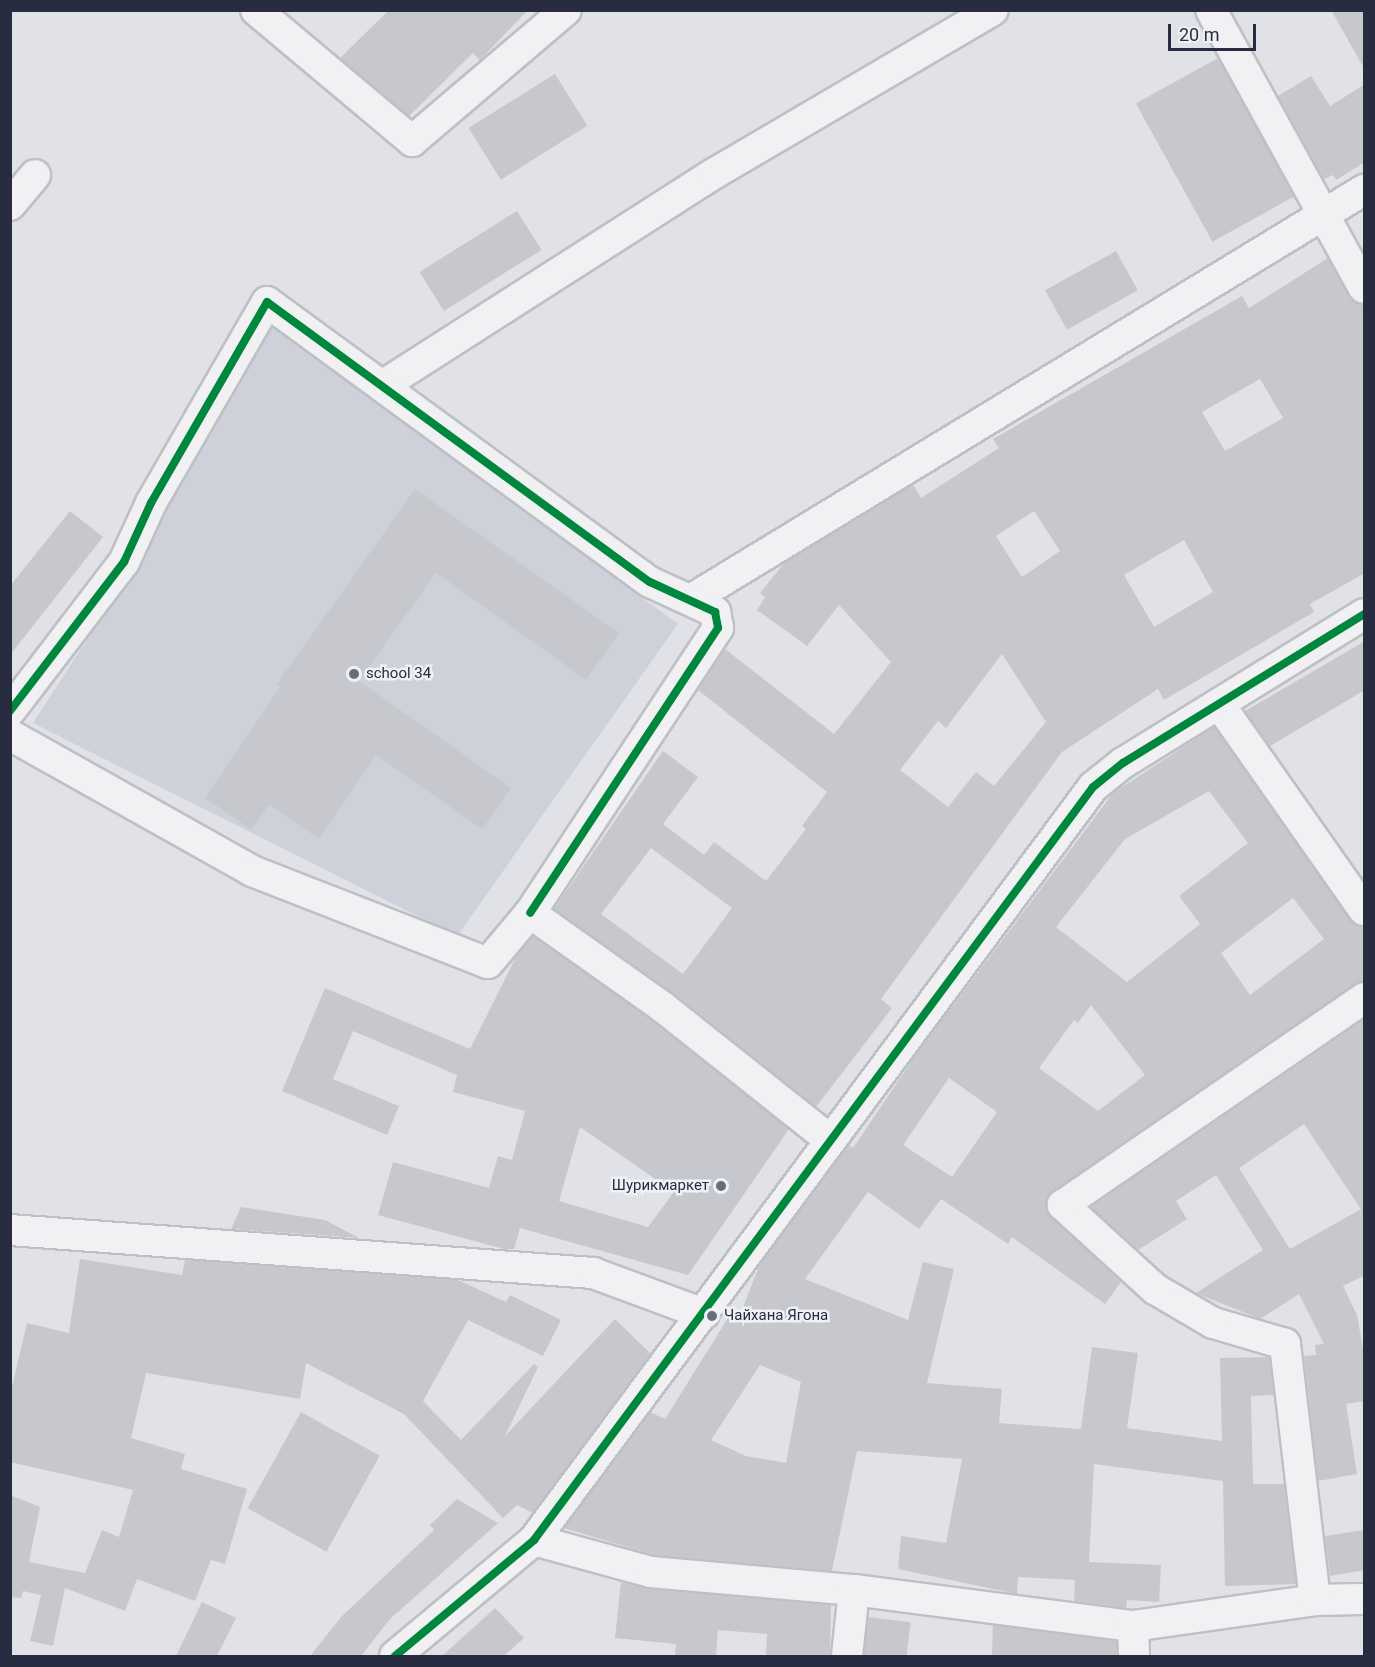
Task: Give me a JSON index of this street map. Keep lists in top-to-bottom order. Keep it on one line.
{"places":["school 34","Шурикмаркет","Чайхана Ягона"],"scale_bar":"20 m"}
